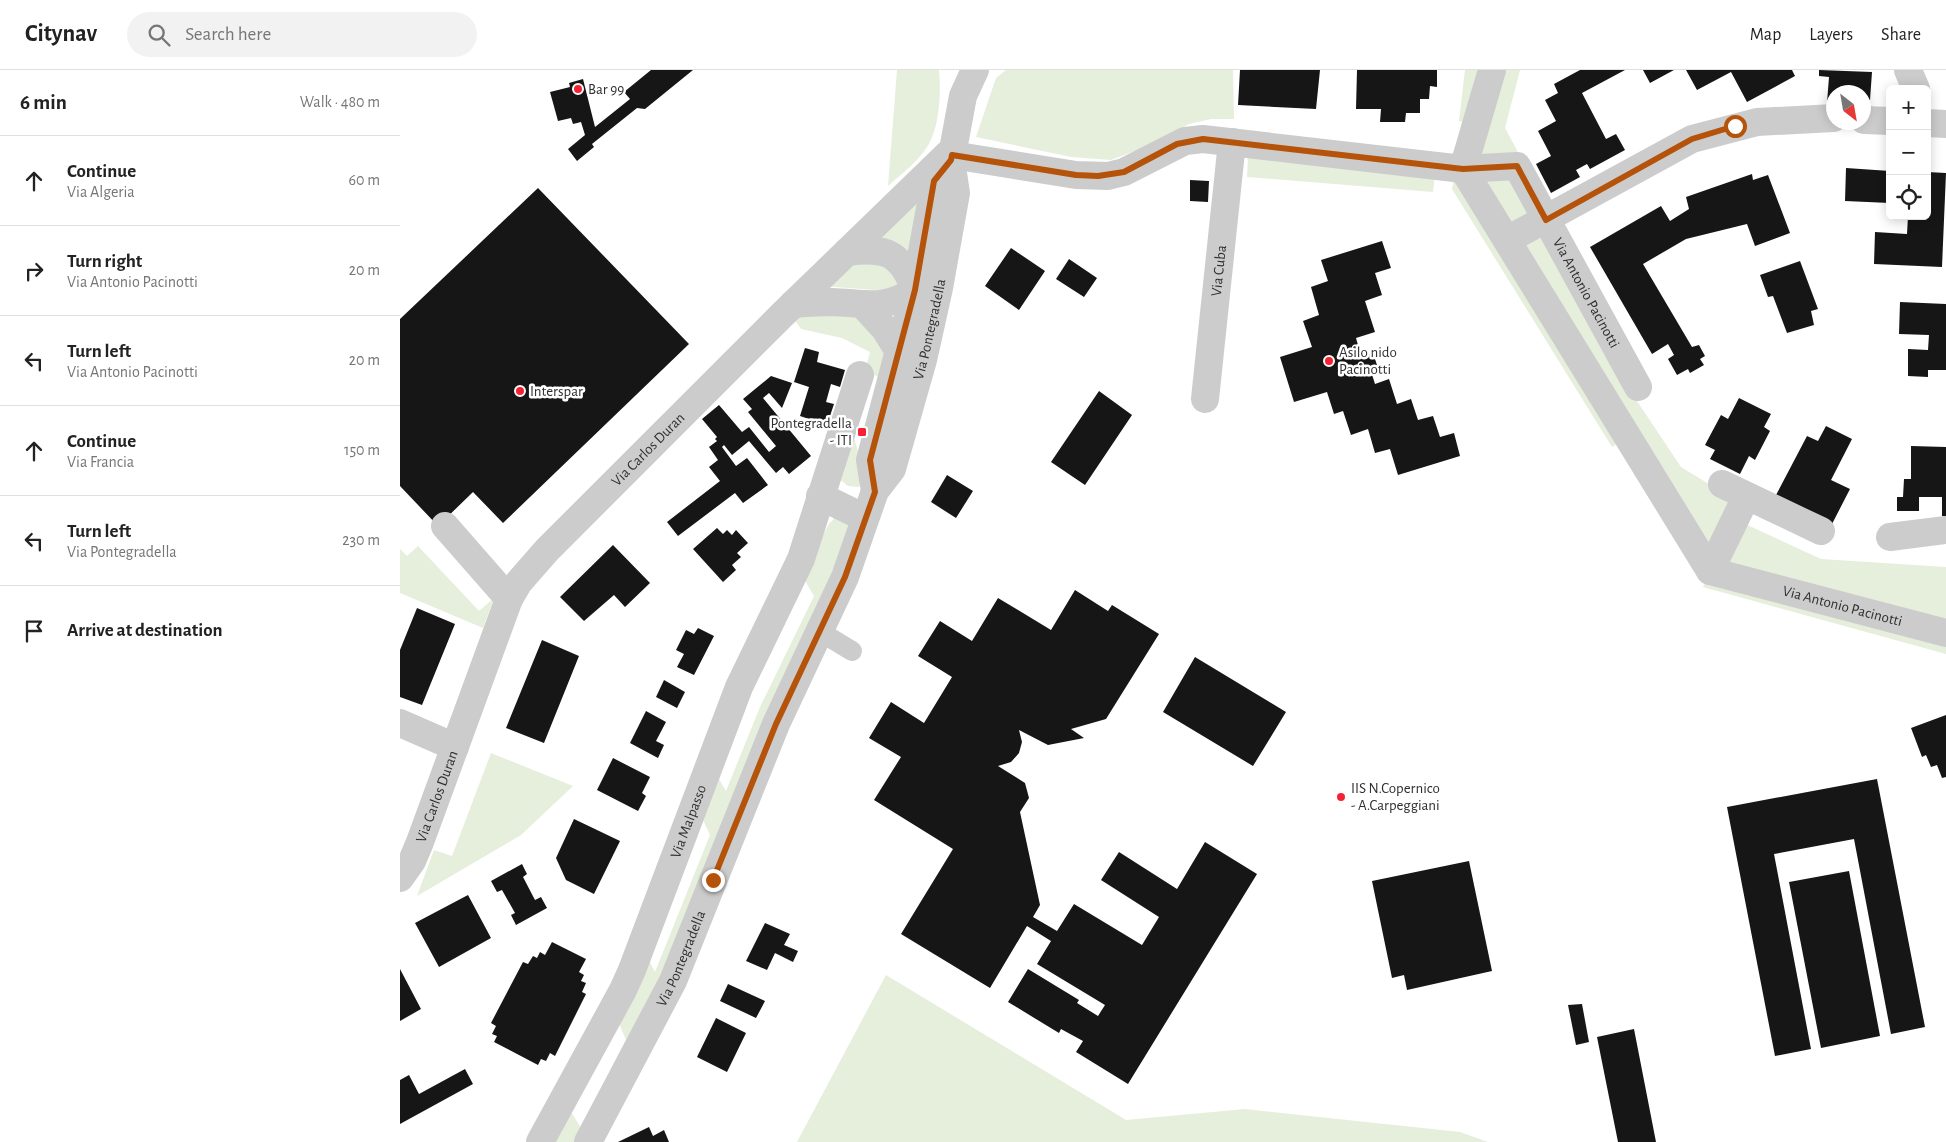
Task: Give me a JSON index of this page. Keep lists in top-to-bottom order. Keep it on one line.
{"streets":{"street":["Via Cuba","Via Antonio Pacinotti","Via Pontegradella","Via Carlos Duran","Via Malpasso"]},"crossings":[["Via Pontegradella","Via Carlos Duran"]],"places":{"other":["Bar 99","Asilo nido Pacinotti","Interspar","IIS N.Copernico - A.Carpeggiani"],"transit":["Pontegradella - ITI"]},"north":"bottom right","page":{"header":"Citynav","search":"Search here","nav":["Map","Layers","Share"],"heading":["6 min","Walk · 480 m"],"map_buttons":["+","−"],"list":[["Continue","Via Algeria","60 m"],["Turn right","Via Antonio Pacinotti","20 m"],["Turn left","Via Antonio Pacinotti","20 m"],["Continue","Via Francia","150 m"],["Turn left","Via Pontegradella","230 m"],"Arrive at destination"]}}
